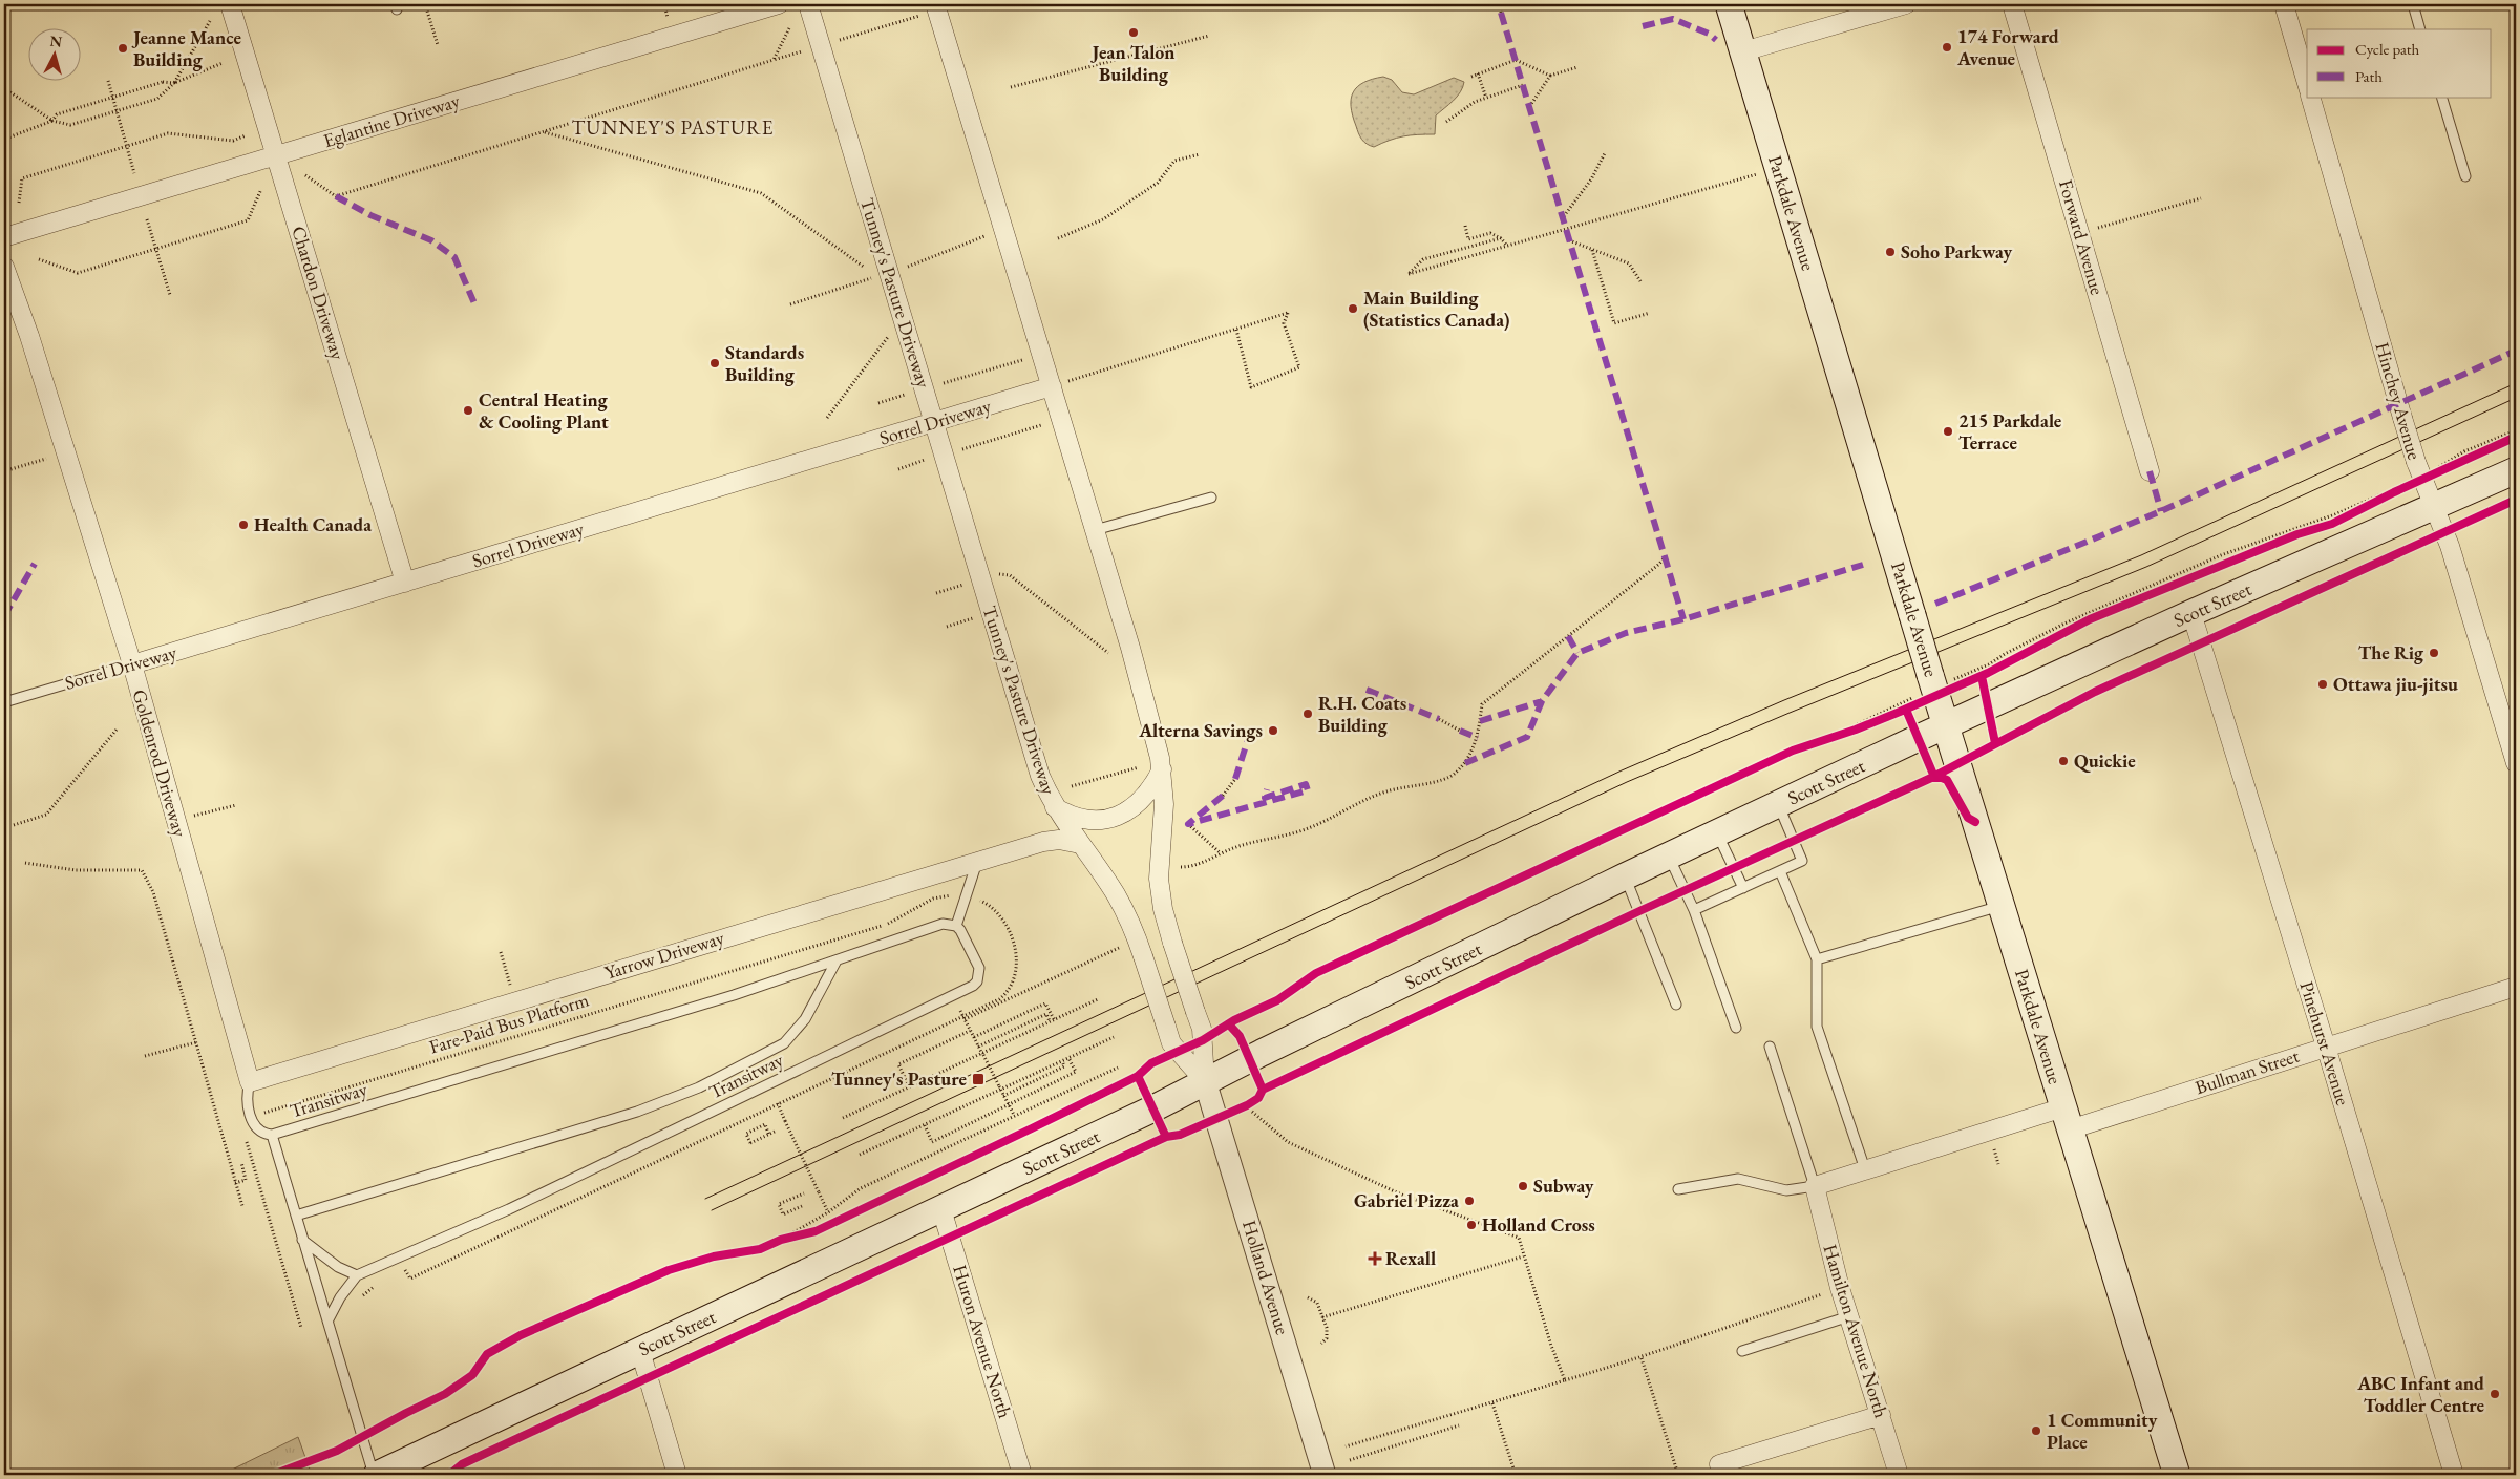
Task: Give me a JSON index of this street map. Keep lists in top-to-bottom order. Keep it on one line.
{"streets":{"main road":["Parkdale Avenue","Scott Street"],"street":["Eglantine Driveway","Forward Avenue","Chardon Driveway","Tunney's Pasture Driveway","Hinchey Avenue","Sorrel Driveway","Goldenrod Driveway","Yarrow Driveway","Pinehurst Avenue","Bullman Street","Holland Avenue","Hamilton Avenue North","Huron Avenue North"],"lane":["Transitway"],"path":["Fare-Paid Bus Platform"]},"crossings":[["Eglantine Driveway","Chardon Driveway"],["Parkdale Avenue","Scott Street"],["Parkdale Avenue","Bullman Street"],["Chardon Driveway","Sorrel Driveway"],["Tunney's Pasture Driveway","Sorrel Driveway"],["Tunney's Pasture Driveway","Scott Street"],["Tunney's Pasture Driveway","Yarrow Driveway"],["Tunney's Pasture Driveway","Holland Avenue"],["Hinchey Avenue","Scott Street"],["Sorrel Driveway","Goldenrod Driveway"],["Scott Street","Pinehurst Avenue"],["Scott Street","Transitway"],["Scott Street","Holland Avenue"],["Scott Street","Huron Avenue North"],["Goldenrod Driveway","Yarrow Driveway"],["Pinehurst Avenue","Bullman Street"],["Bullman Street","Hamilton Avenue North"]],"districts":["TUNNEY'S PASTURE"],"places":{"other":["Jean Talon Building","174 Forward Avenue","Jeanne Mance Building","Soho Parkway","Main Building (Statistics Canada)","Standards Building","Central Heating & Cooling Plant","215 Parkdale Terrace","Health Canada","The Rig","Ottawa jiu-jitsu","R.H. Coats Building","Alterna Savings","Quickie","Subway","Gabriel Pizza","Holland Cross","ABC Infant and Toddler Centre","1 Community Place"],"transit":["Tunney's Pasture"],"health":["Rexall"]},"legend":["Cycle path","Path"],"north":"top"}
